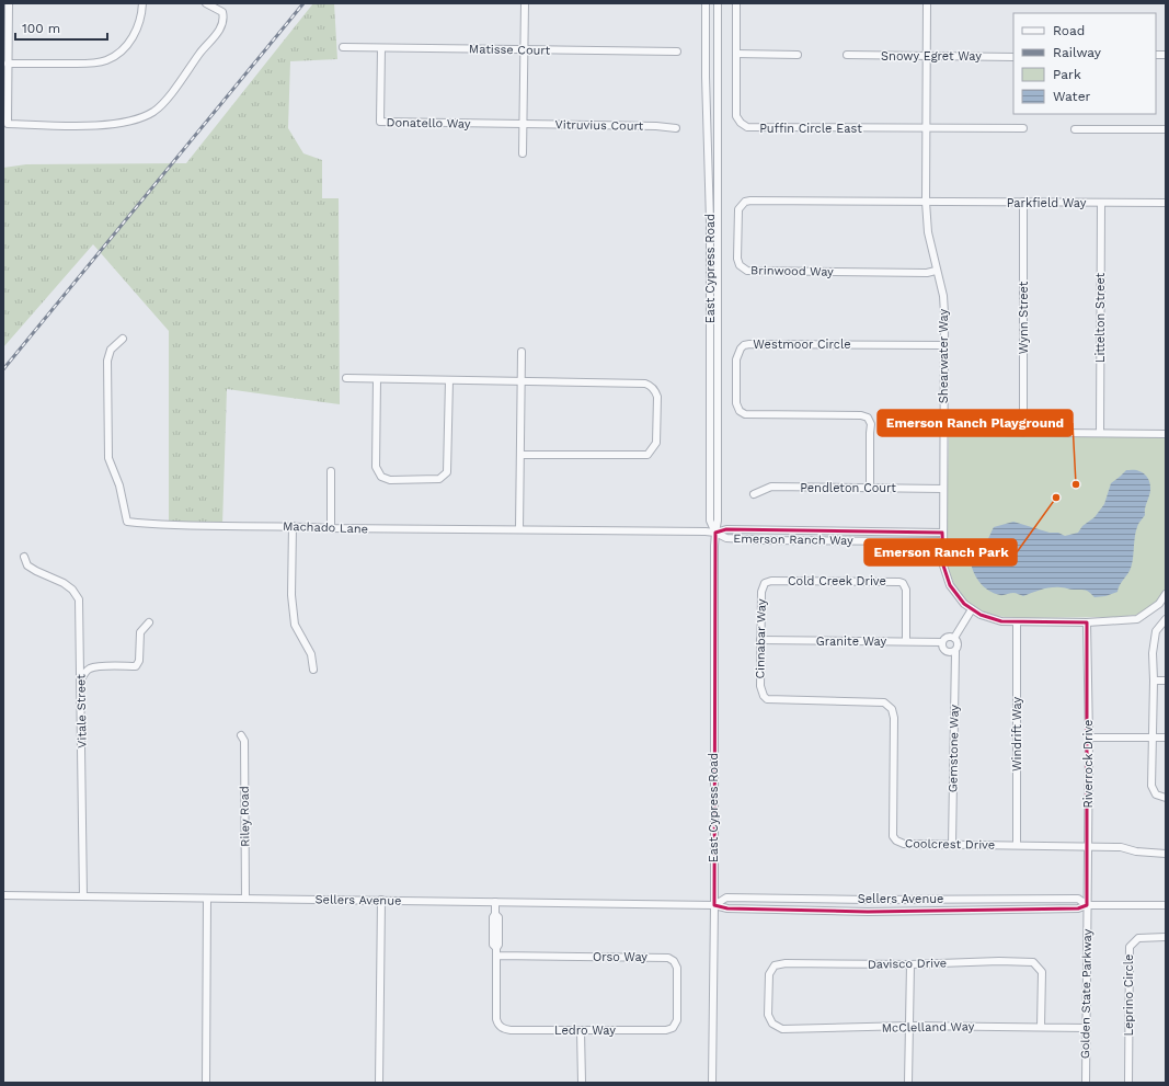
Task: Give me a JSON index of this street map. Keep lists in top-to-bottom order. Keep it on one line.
{"streets":{"street":["Matisse Court","Snowy Egret Way","Donatello Way","Vitruvius Court","Puffin Circle East","Parkfield Way","East Cypress Road","Brinwood Way","Wynn Street","Littelton Street","Westmoor Circle","Shearwater Way","Pendleton Court","Machado Lane","Emerson Ranch Way","Cold Creek Drive","Cinnabar Way","Granite Way","Vitale Street","Windrift Way","Gemstone Way","Riverrock Drive","Riley Road","Coolcrest Drive","Sellers Avenue","Orso Way","Davisco Drive","Golden State Parkway","Leprino Circle","McClelland Way","Ledro Way"]},"crossings":[["Matisse Court","Donatello Way"],["Snowy Egret Way","Shearwater Way"],["Donatello Way","Vitruvius Court"],["Puffin Circle East","Shearwater Way"],["Parkfield Way","Brinwood Way"],["Parkfield Way","Wynn Street"],["Parkfield Way","Littelton Street"],["Parkfield Way","Shearwater Way"],["East Cypress Road","Machado Lane"],["East Cypress Road","Emerson Ranch Way"],["East Cypress Road","Sellers Avenue"],["Brinwood Way","Shearwater Way"],["Westmoor Circle","Shearwater Way"],["Westmoor Circle","Pendleton Court"],["Shearwater Way","Pendleton Court"],["Shearwater Way","Emerson Ranch Way"],["Shearwater Way","Windrift Way"],["Shearwater Way","Riverrock Drive"],["Machado Lane","Emerson Ranch Way"],["Cold Creek Drive","Cinnabar Way"],["Cold Creek Drive","Granite Way"],["Cinnabar Way","Granite Way"],["Cinnabar Way","Coolcrest Drive"],["Granite Way","Gemstone Way"],["Vitale Street","Sellers Avenue"],["Windrift Way","Coolcrest Drive"],["Gemstone Way","Coolcrest Drive"],["Riverrock Drive","Coolcrest Drive"],["Riverrock Drive","Sellers Avenue"],["Riverrock Drive","Golden State Parkway"],["Riley Road","Sellers Avenue"],["Sellers Avenue","Golden State Parkway"],["Orso Way","Ledro Way"],["Davisco Drive","McClelland Way"],["Golden State Parkway","McClelland Way"]],"places":["Emerson Ranch Playground","Emerson Ranch Park"],"legend":["Road","Railway","Park","Water"],"scale_bar":"100 m"}
